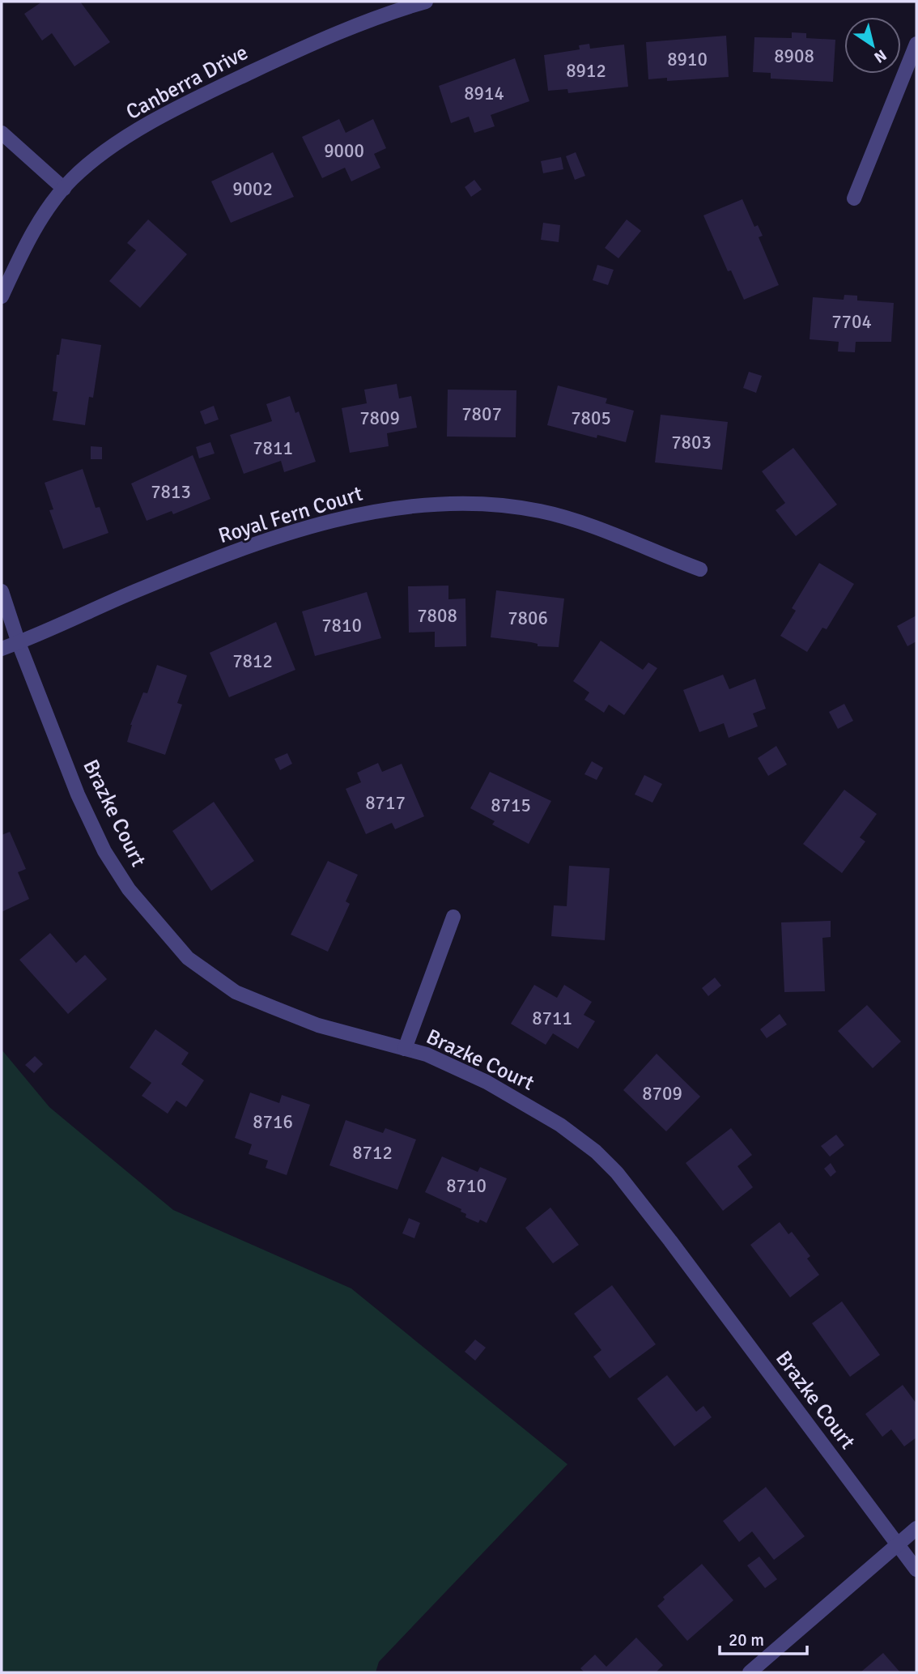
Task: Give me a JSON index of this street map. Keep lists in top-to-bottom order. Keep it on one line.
{"streets":{"street":["Canberra Drive","Royal Fern Court","Brazke Court"]},"crossings":[["Royal Fern Court","Brazke Court"]],"house_numbers":["8908","8910","8912","8914","9000","9002","7704","7807","7809","7805","7803","7811","7813","7808","7806","7810","7812","8717","8715","8711","8709","8716","8712","8710"],"scale_bar":"20 m","north":"bottom right"}
